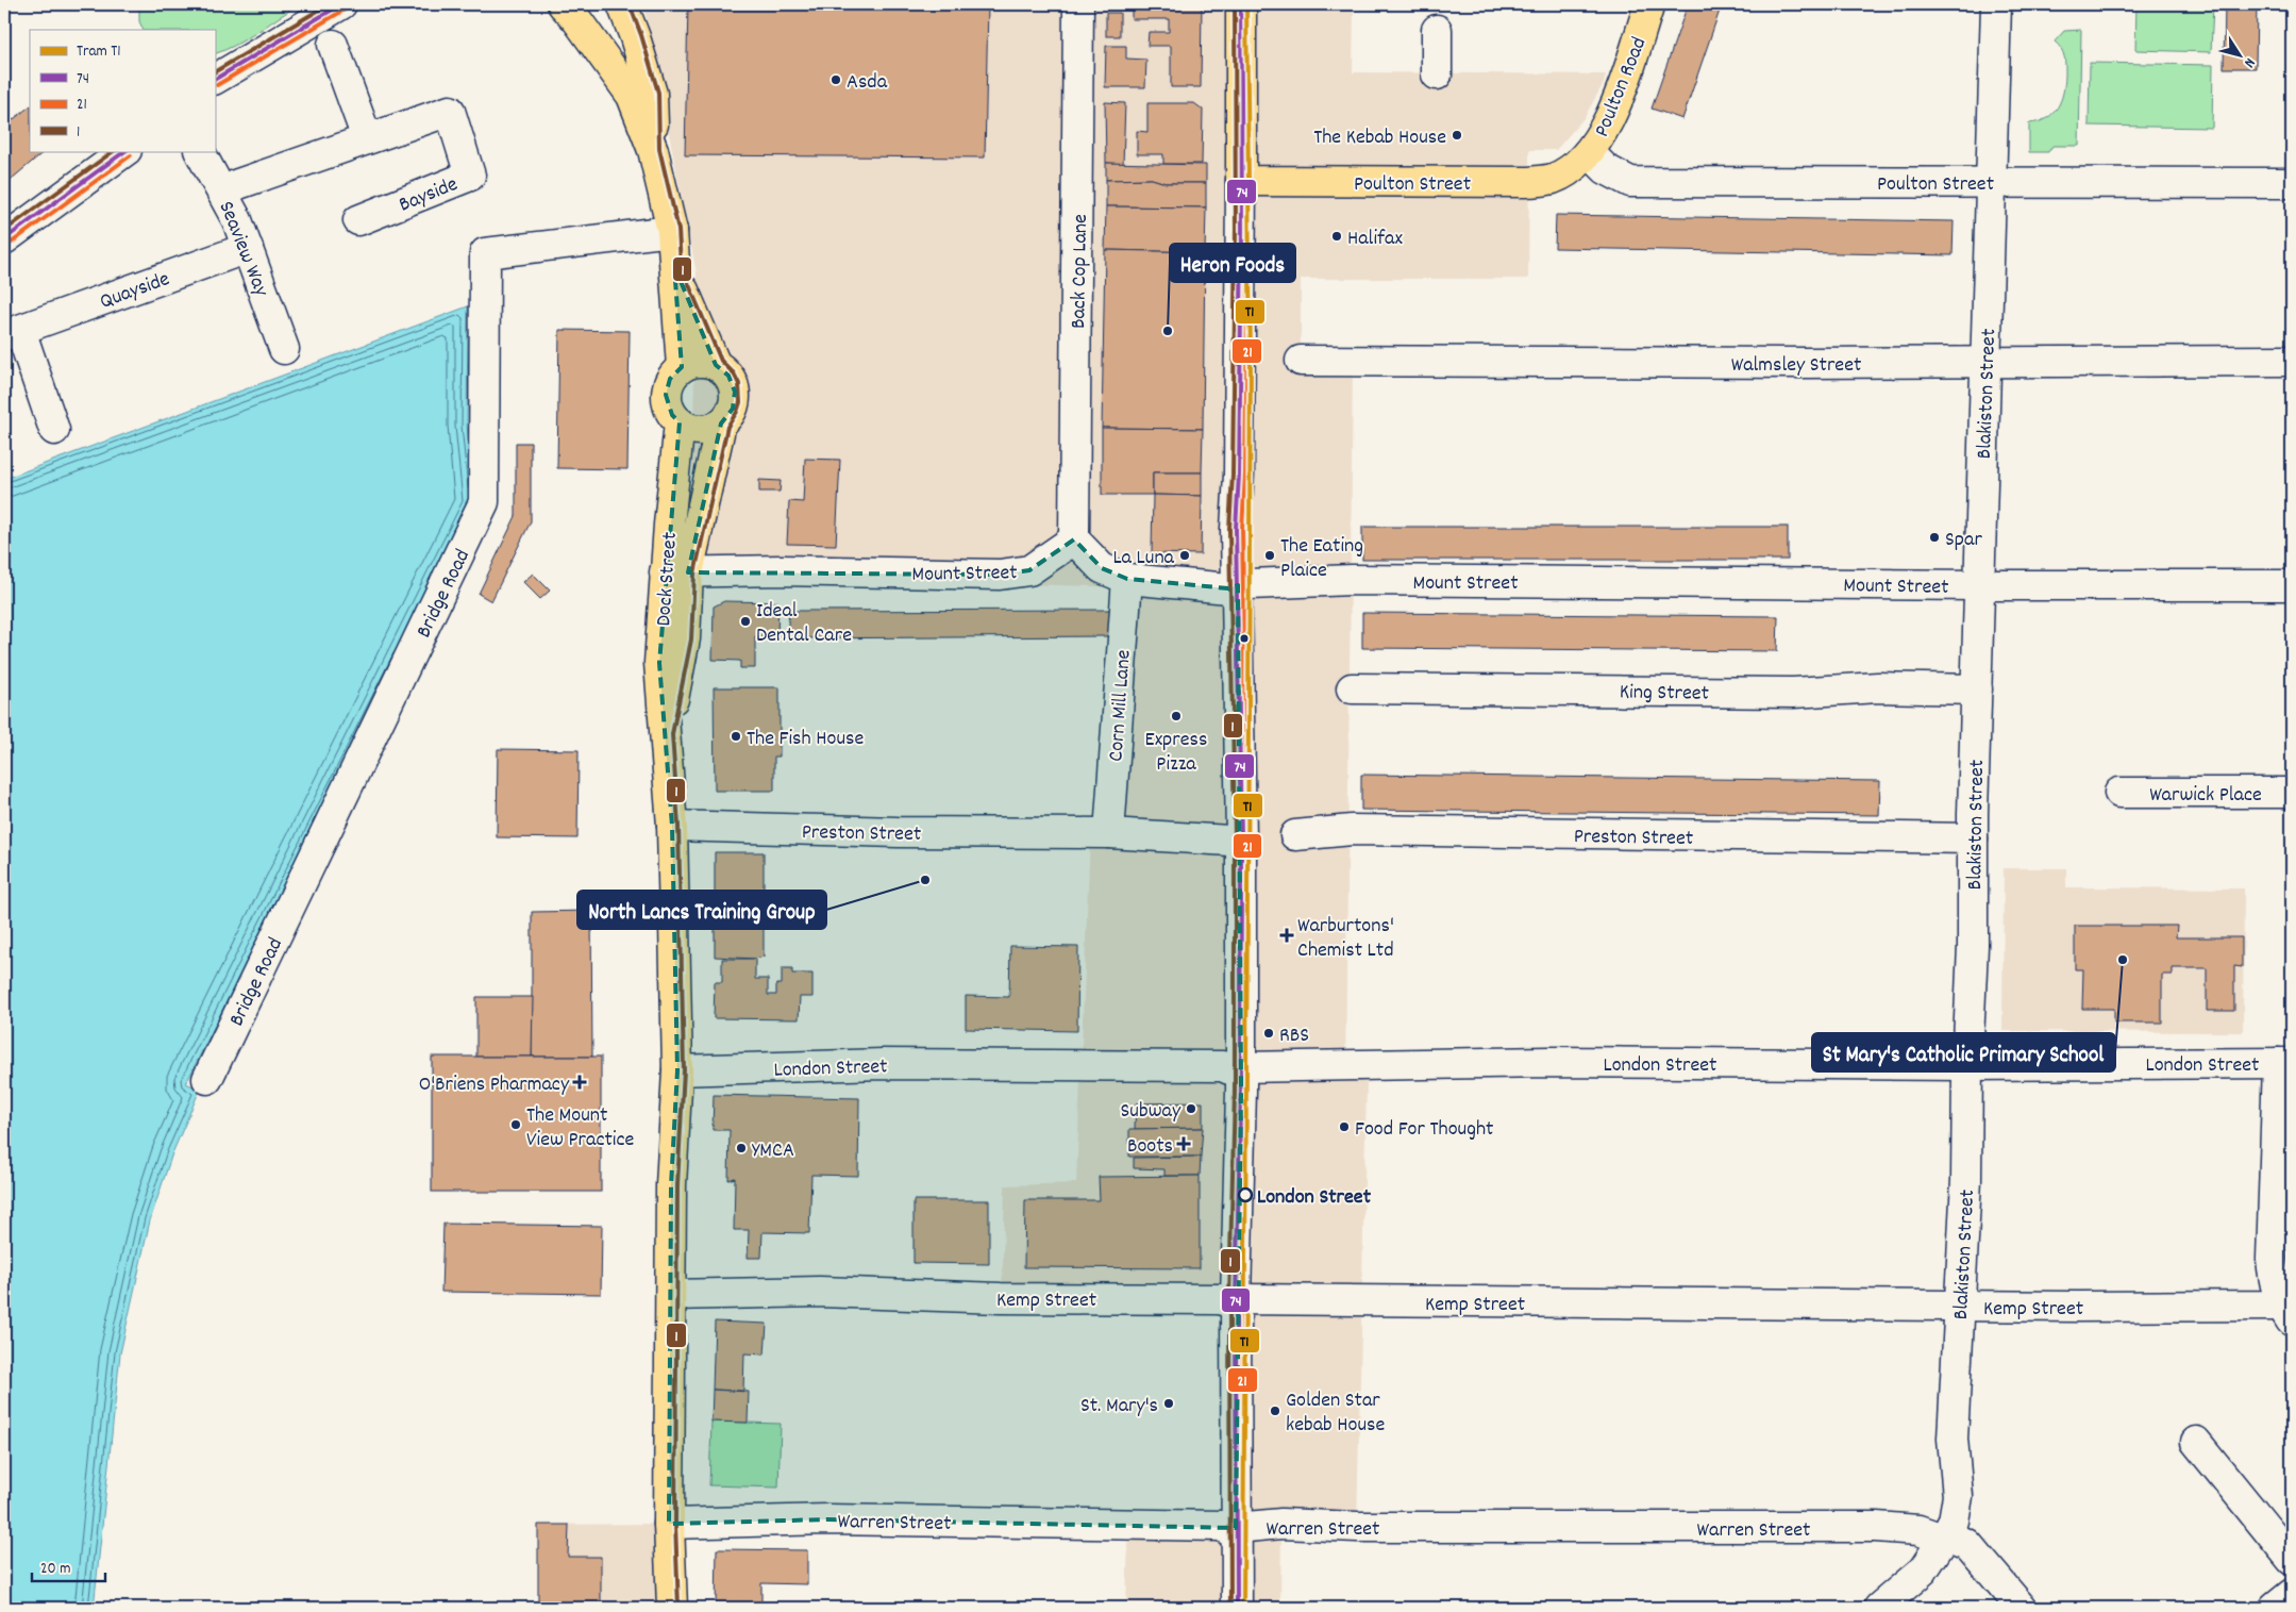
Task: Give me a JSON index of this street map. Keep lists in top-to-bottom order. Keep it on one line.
{"streets":{"main road":["Poulton Road","Poulton Street","Dock Street"],"street":["Bayside","Seaview Way","Back Cop Lane","Quayside","Walmsley Street","Blakiston Street","Mount Street","Bridge Road","King Street","Corn Mill Lane","Warwick Place","Preston Street","London Street","Kemp Street","Warren Street"]},"crossings":[["Poulton Road","Poulton Street"],["Poulton Street","Blakiston Street"],["Bayside","Seaview Way"],["Seaview Way","Quayside"],["Back Cop Lane","Mount Street"],["Walmsley Street","Blakiston Street"],["Blakiston Street","Mount Street"],["Blakiston Street","King Street"],["Blakiston Street","Preston Street"],["Blakiston Street","London Street"],["Blakiston Street","Kemp Street"],["Blakiston Street","Warren Street"],["Mount Street","Dock Street"],["Mount Street","Corn Mill Lane"],["Dock Street","Preston Street"],["Dock Street","London Street"],["Dock Street","Kemp Street"],["Dock Street","Warren Street"],["Corn Mill Lane","Preston Street"]],"places":{"other":["Asda","The Kebab House","Halifax","Heron Foods","Spar","La Luna","The Eating Plaice","Ideal Dental Care","Express Pizza","The Fish House","North Lancs Training Group","St Mary's Catholic Primary School","RBS","Subway","The Mount View Practice","Food For Thought","YMCA","London Street","St. Mary's","Golden Star kebab House"],"health":["Warburtons' Chemist Ltd","O'Briens Pharmacy","Boots"]},"lines":["tram line T1","transit line 74","transit line 21","transit line 1"],"legend":["Tram T1","74","21","1"],"scale_bar":"20 m","north":"bottom right"}
